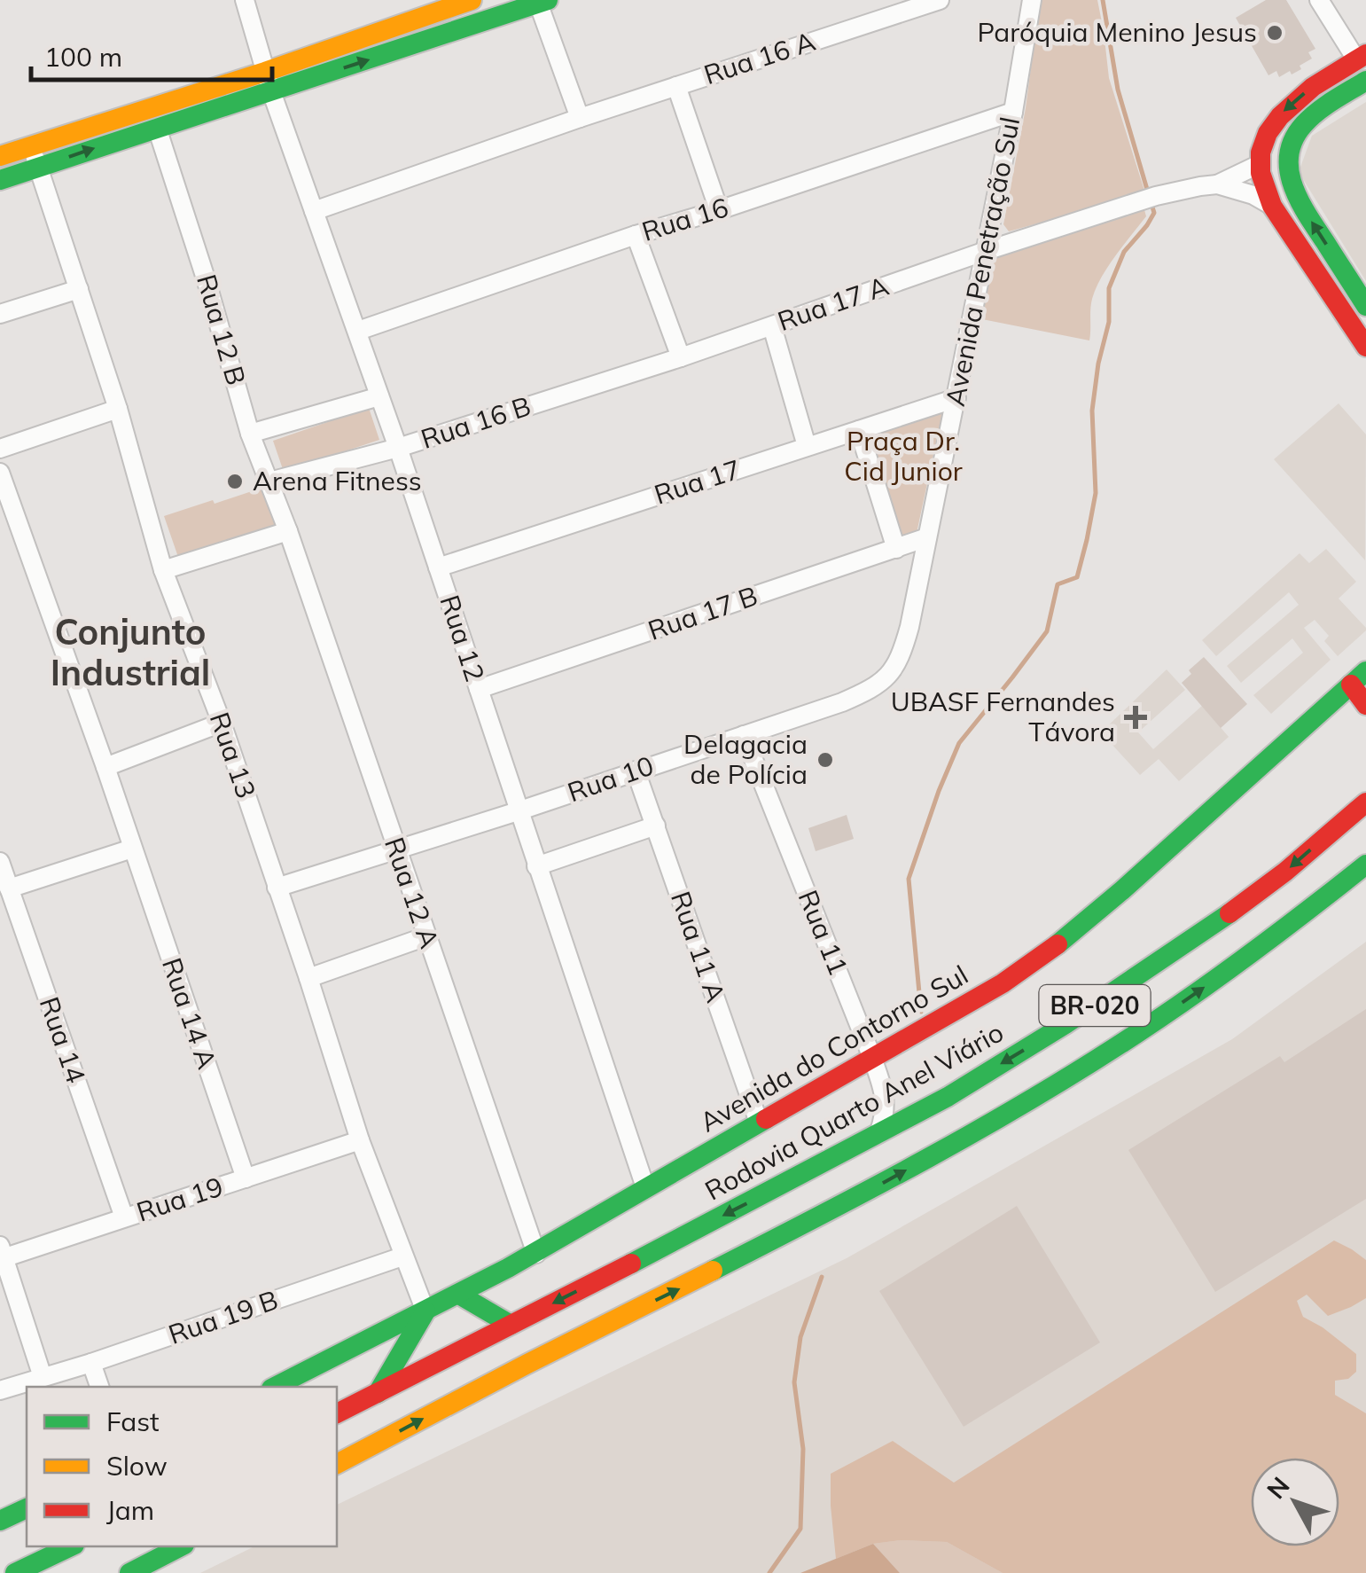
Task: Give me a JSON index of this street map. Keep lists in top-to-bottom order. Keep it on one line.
{"streets":{"main road":["BR-020","Avenida do Contorno Sul","Rodovia Quarto Anel Viário"],"street":["Rua 16 A","Rua 16","Avenida Penetração Sul","Rua 17 A","Rua 12 B","Rua 16 B","Rua 17","Rua 17 B","Rua 12","Rua 13","Rua 10","Rua 12 A","Rua 11","Rua 11 A","Rua 14 A","Rua 14","Rua 19","Rua 19 B"]},"crossings":[["Rua 16","Avenida Penetração Sul"],["Rua 16","Rua 12"],["Avenida Penetração Sul","Rua 17 A"],["Avenida Penetração Sul","Rua 17"],["Avenida Penetração Sul","Rua 17 B"],["Avenida Penetração Sul","Rua 10"],["Rua 17 A","Rua 16 B"],["Rua 12 B","Rua 16 B"],["Rua 12 B","Rua 12 A"],["Rua 16 B","Rua 12"],["Rua 17","Rua 12"],["Rua 17 B","Rua 12"],["Rua 12","Rua 10"],["Rua 12","Avenida do Contorno Sul"],["Rua 13","Rua 10"],["Rua 13","Avenida do Contorno Sul"],["Rua 13","Rua 19"],["Rua 13","Rua 19 B"],["Rua 10","Rua 12 A"],["Rua 10","Rua 11"],["Rua 10","Rua 11 A"],["Rua 12 A","Avenida do Contorno Sul"],["Rua 11","Avenida do Contorno Sul"],["Rua 11","Rodovia Quarto Anel Viário"],["Rua 11 A","Avenida do Contorno Sul"],["Rua 14 A","Rua 19"],["Rua 14","Rua 19"]],"districts":["Conjunto Industrial"],"parks":["Praça Dr. Cid Junior"],"places":{"other":["Paróquia Menino Jesus","Arena Fitness","Delagacia de Polícia"],"health":["UBASF Fernandes Távora"]},"legend":["Fast","Slow","Jam"],"scale_bar":"100 m","north":"top left"}
